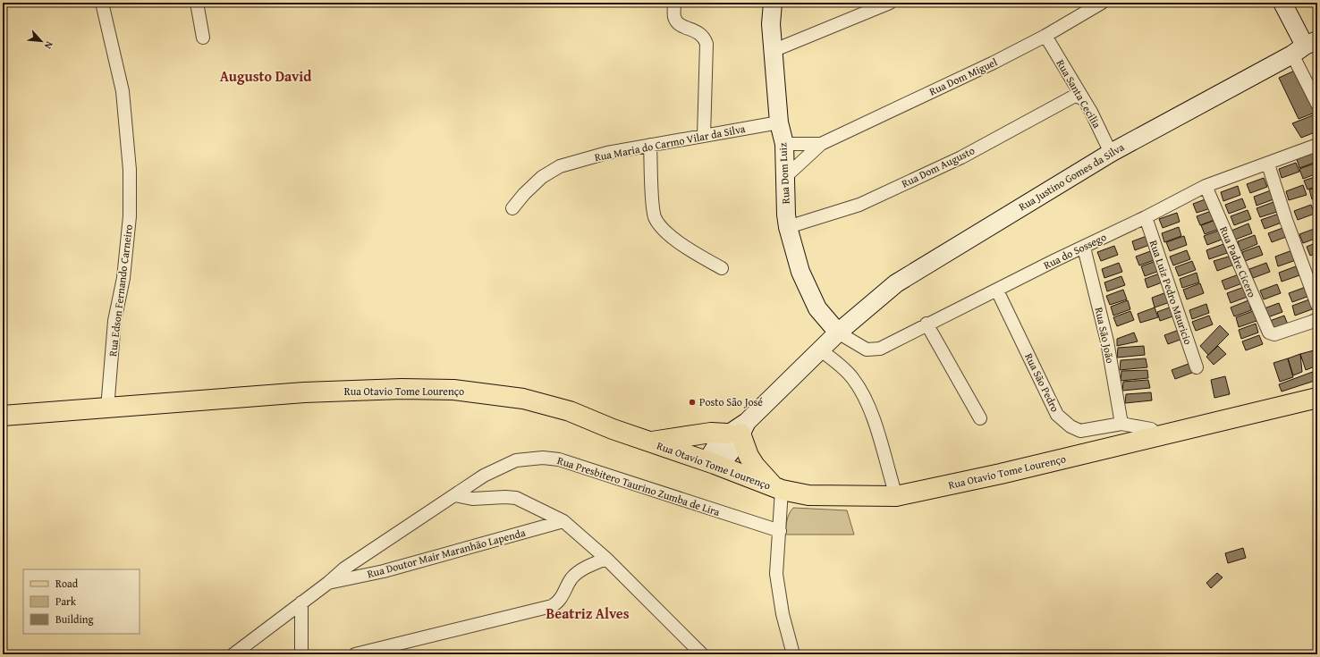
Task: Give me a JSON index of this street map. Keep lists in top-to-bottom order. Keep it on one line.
{"streets":{"main road":["Rua Otavio Tome Lourenço"],"street":["Rua Dom Miguel","Rua Santa Cecilia","Rua Maria do Carmo Vilar da Silva","Rua Dom Augusto","Rua Dom Luiz","Rua Justino Gomes da Silva","Rua do Sossego","Rua Padre Cicero","Rua Edson Fernando Carneiro","Rua Luiz Pedro Mauricio","Rua São João","Rua São Pedro","Rua Presbitero Taurino Zumba de Lira","Rua Doutor Mair Maranhão Lapenda"]},"crossings":[["Rua Dom Miguel","Rua Santa Cecilia"],["Rua Dom Miguel","Rua Dom Luiz"],["Rua Santa Cecilia","Rua Dom Augusto"],["Rua Santa Cecilia","Rua Justino Gomes da Silva"],["Rua Maria do Carmo Vilar da Silva","Rua Dom Luiz"],["Rua Dom Augusto","Rua Dom Luiz"],["Rua Dom Luiz","Rua Justino Gomes da Silva"],["Rua Dom Luiz","Rua do Sossego"],["Rua Justino Gomes da Silva","Rua do Sossego"],["Rua Justino Gomes da Silva","Rua Otavio Tome Lourenço"],["Rua do Sossego","Rua Padre Cicero"],["Rua do Sossego","Rua Luiz Pedro Mauricio"],["Rua do Sossego","Rua São João"],["Rua do Sossego","Rua São Pedro"],["Rua Edson Fernando Carneiro","Rua Otavio Tome Lourenço"],["Rua São João","Rua São Pedro"],["Rua São Pedro","Rua Otavio Tome Lourenço"],["Rua Presbitero Taurino Zumba de Lira","Rua Doutor Mair Maranhão Lapenda"]],"districts":["Augusto David","Beatriz Alves"],"places":["Posto São José"],"legend":["Road","Park","Building"],"north":"bottom right"}
